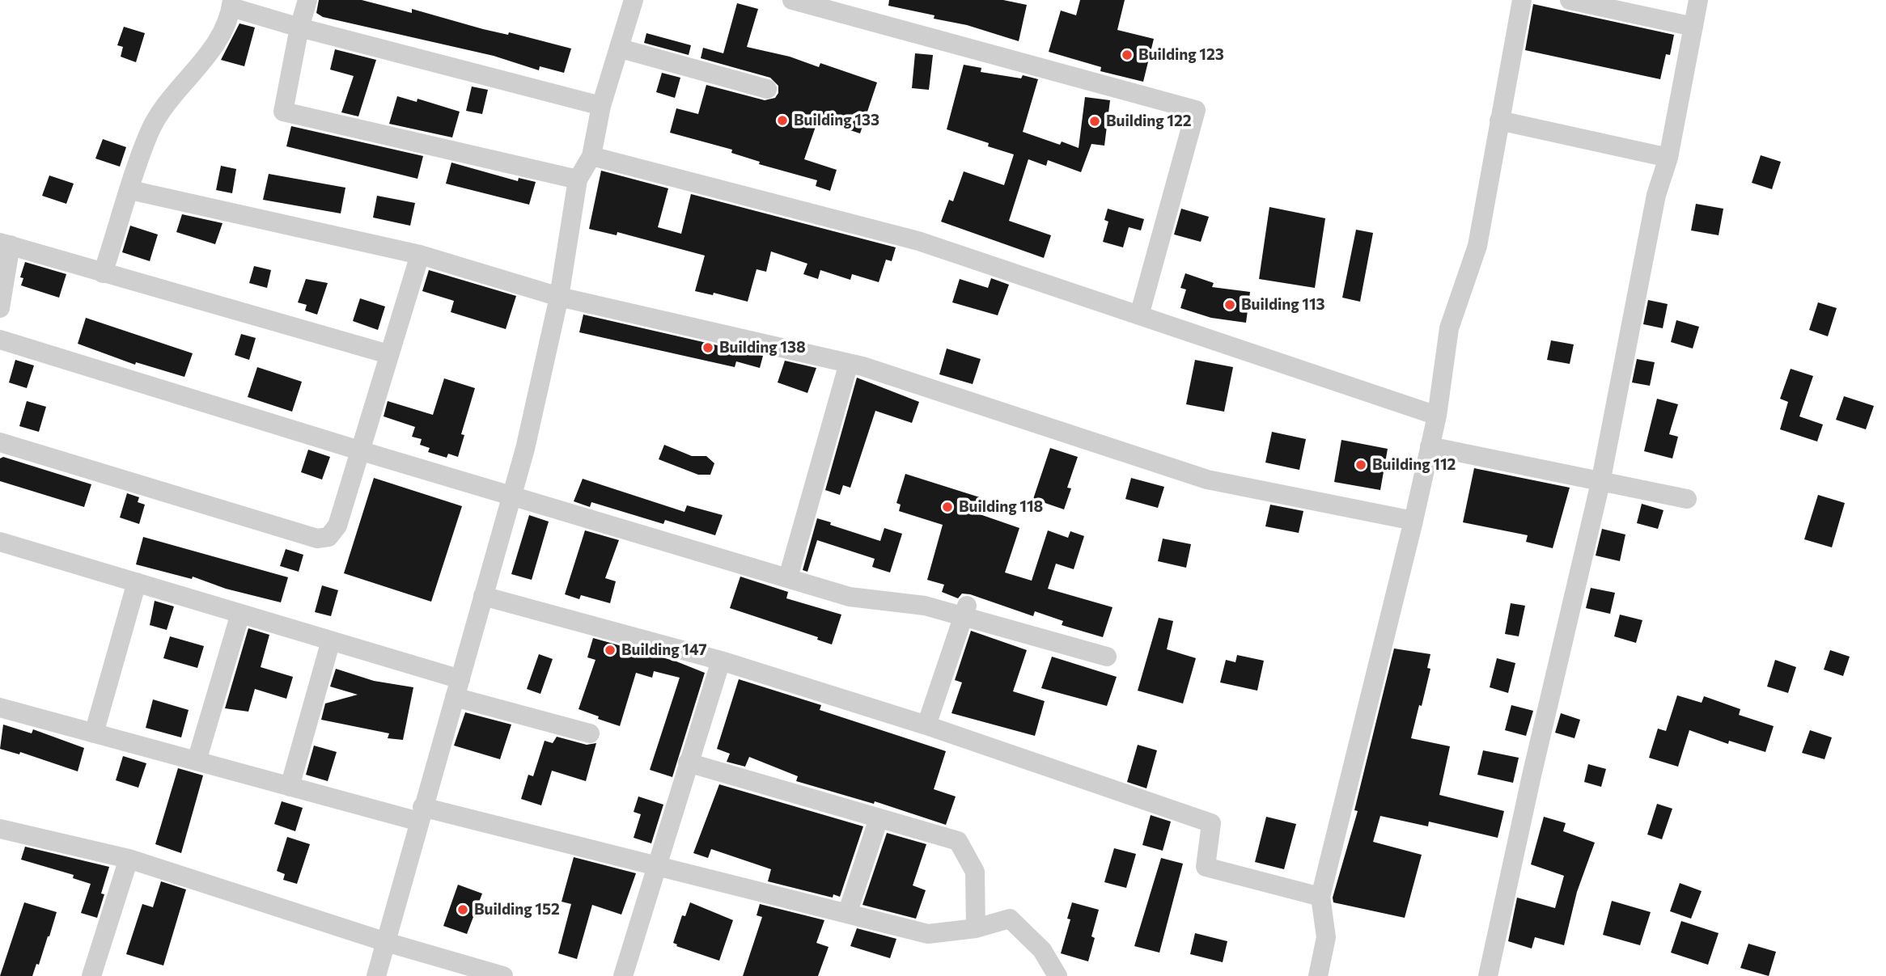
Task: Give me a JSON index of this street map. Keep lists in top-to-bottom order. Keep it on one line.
{"places":["Building 123","Building 133","Building 122","Building 113","Building 138","Building 112","Building 118","Building 147","Building 152"]}
